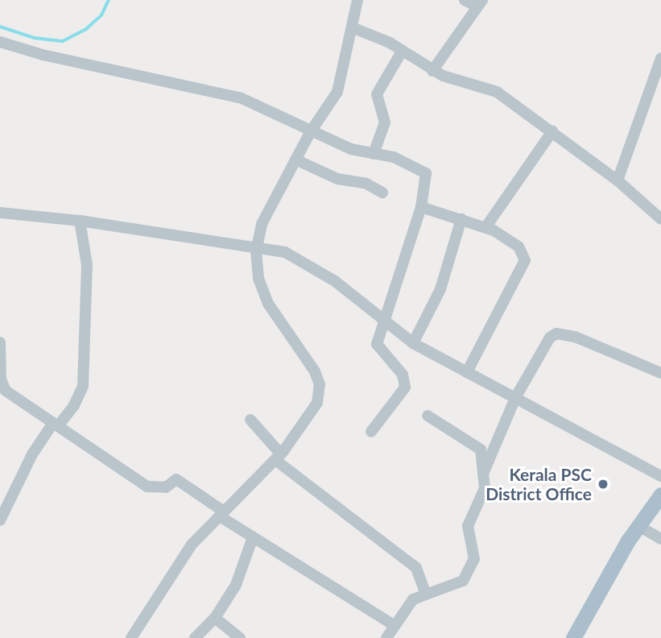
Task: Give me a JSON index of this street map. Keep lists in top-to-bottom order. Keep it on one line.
{"places":["Kerala PSC District Office"]}
